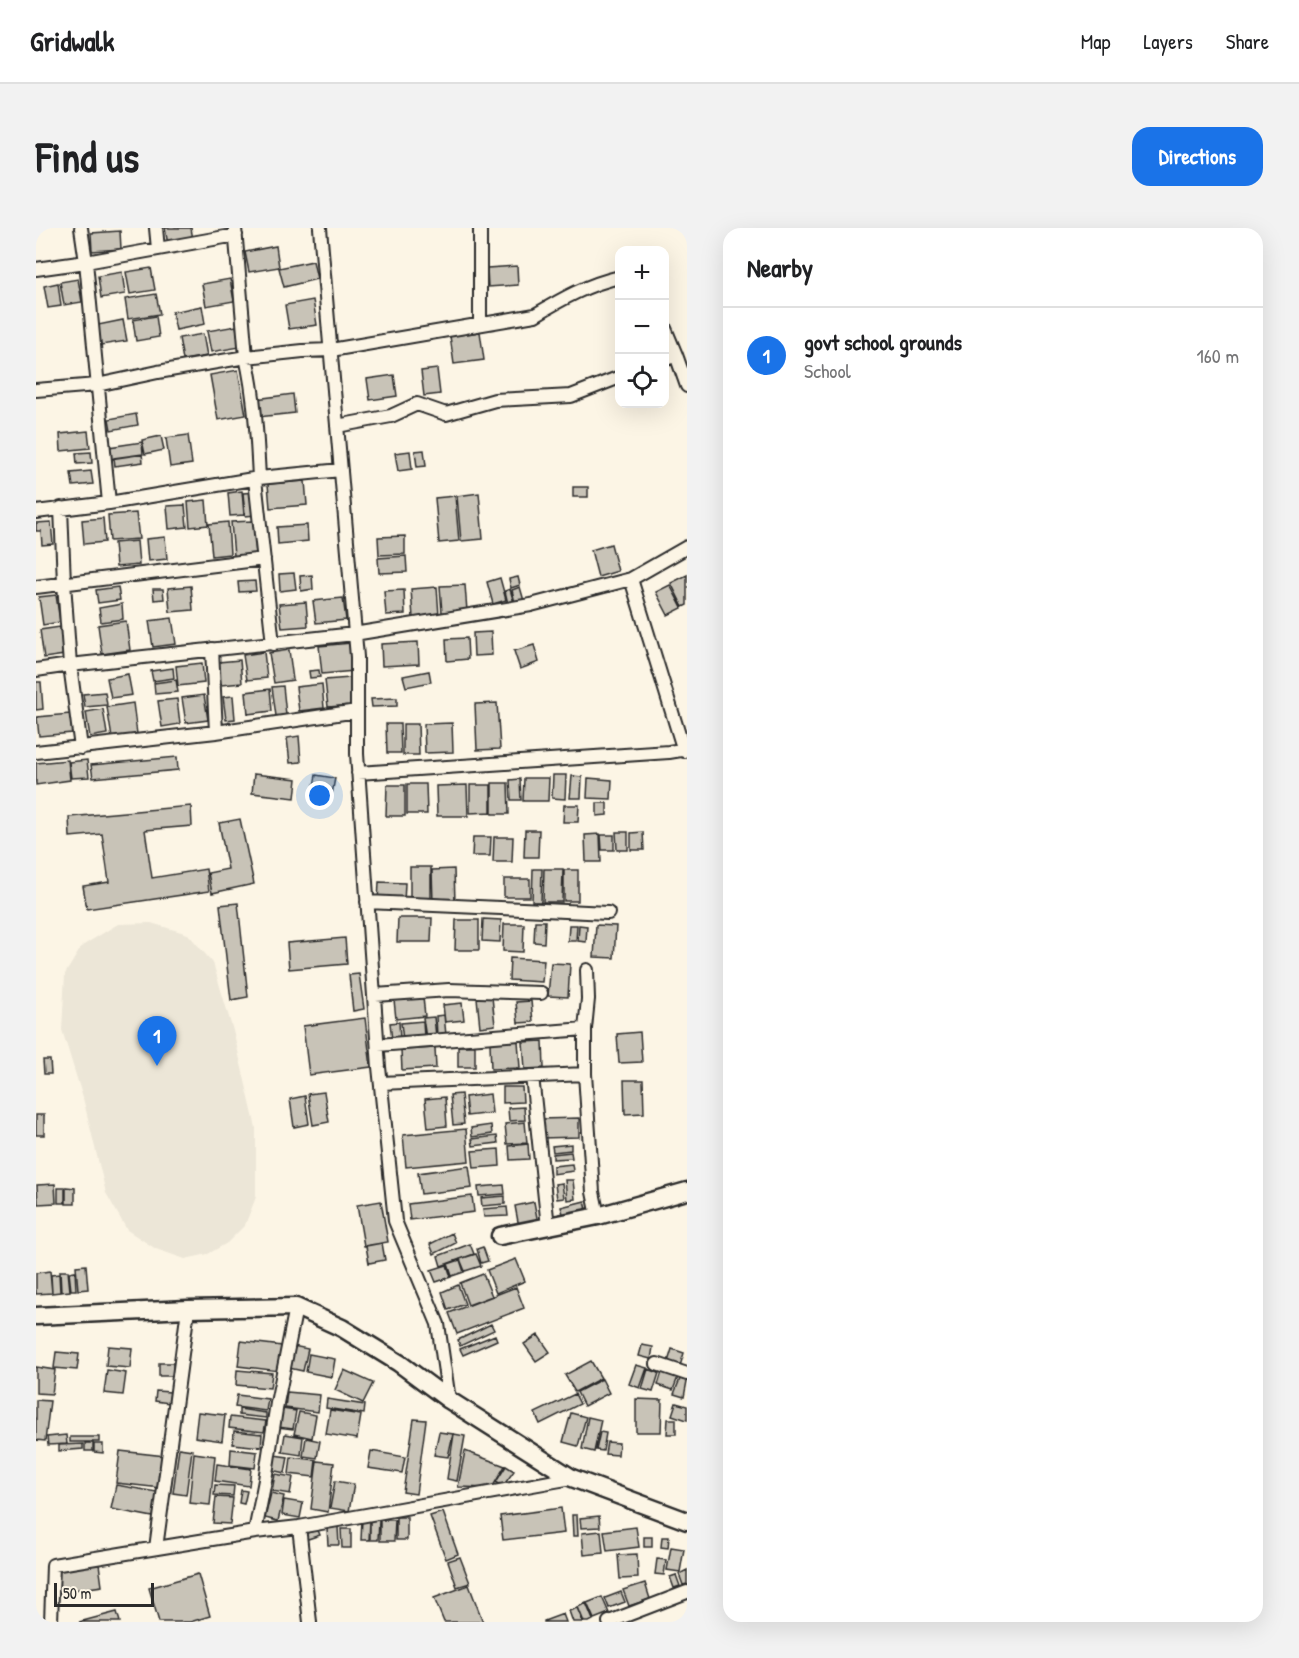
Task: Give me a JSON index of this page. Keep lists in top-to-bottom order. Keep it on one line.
{"scale_bar":"50 m","page":{"header":"Gridwalk","nav":["Map","Layers","Share"],"buttons":"Directions","title":"Find us","heading":"Nearby","map_buttons":["+","−"],"list":[{"mark":"1","name":"govt school grounds","note":"School","value":"160 m"}],"pins":"1","scale":"50 m"}}
